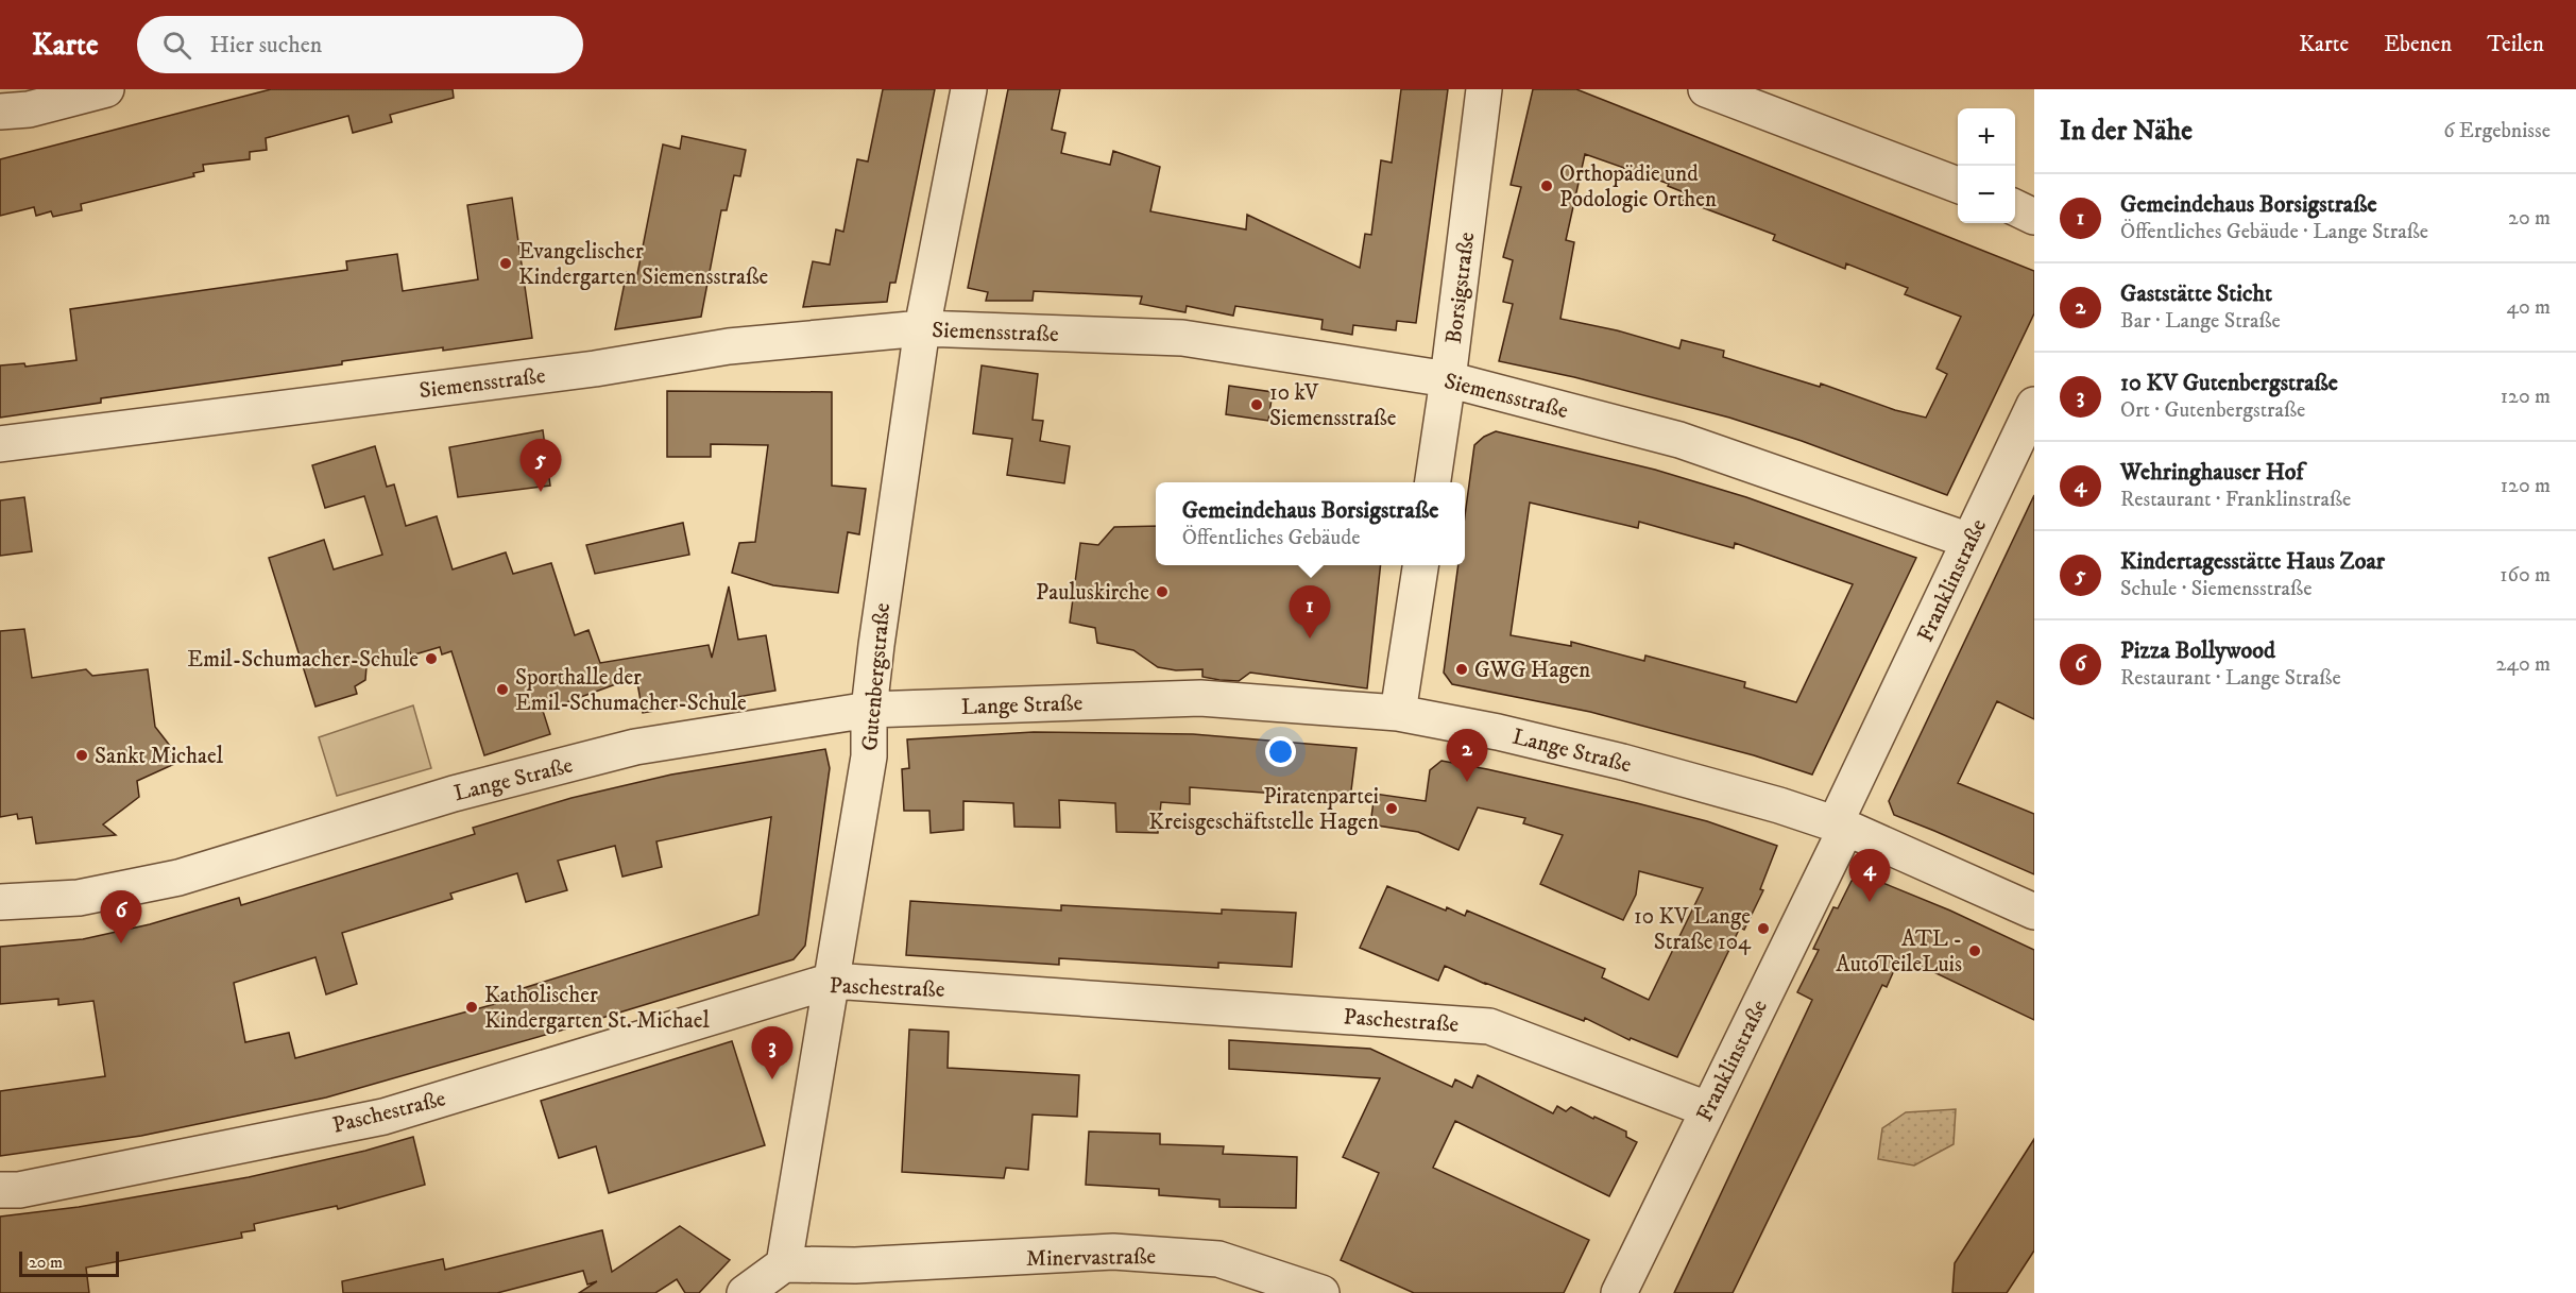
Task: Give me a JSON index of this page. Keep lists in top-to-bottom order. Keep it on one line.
{"streets":{"street":["Borsigstraße","Siemensstraße","Franklinstraße","Gutenbergstraße","Lange Straße","Paschestraße","Minervastraße"]},"crossings":[["Borsigstraße","Siemensstraße"],["Siemensstraße","Franklinstraße"],["Siemensstraße","Gutenbergstraße"],["Franklinstraße","Lange Straße"],["Franklinstraße","Paschestraße"],["Gutenbergstraße","Lange Straße"],["Gutenbergstraße","Paschestraße"],["Gutenbergstraße","Minervastraße"]],"places":["Orthopädie und Podologie Orthen","Evangelischer Kindergarten Siemensstraße","10 kV Siemensstraße","Pauluskirche","Emil-Schumacher-Schule","GWG Hagen","Sporthalle der Emil-Schumacher-Schule","Sankt Michael","Piratenpartei Kreisgeschäftstelle Hagen","10 KV Lange Straße 104","ATL - AutoTeileLuis","Katholischer Kindergarten St. Michael"],"scale_bar":"20 m","page":{"header":"Karte","search":"Hier suchen","nav":["Karte","Ebenen","Teilen"],"heading":["In der Nähe","6 Ergebnisse"],"map_buttons":["+","−"],"list":[{"mark":"1","name":"Gemeindehaus Borsigstraße","note":"Öffentliches Gebäude · Lange Straße","value":"20 m"},{"mark":"2","name":"Gaststätte Sticht","note":"Bar · Lange Straße","value":"40 m"},{"mark":"3","name":"10 KV Gutenbergstraße","note":"Ort · Gutenbergstraße","value":"120 m"},{"mark":"4","name":"Wehringhauser Hof","note":"Restaurant · Franklinstraße","value":"120 m"},{"mark":"5","name":"Kindertagesstätte Haus Zoar","note":"Schule · Siemensstraße","value":"160 m"},{"mark":"6","name":"Pizza Bollywood","note":"Restaurant · Lange Straße","value":"240 m"}],"pins":["5","1","2","4","6","3"],"popup":["Gemeindehaus Borsigstraße","Öffentliches Gebäude"],"scale":"20 m"}}
